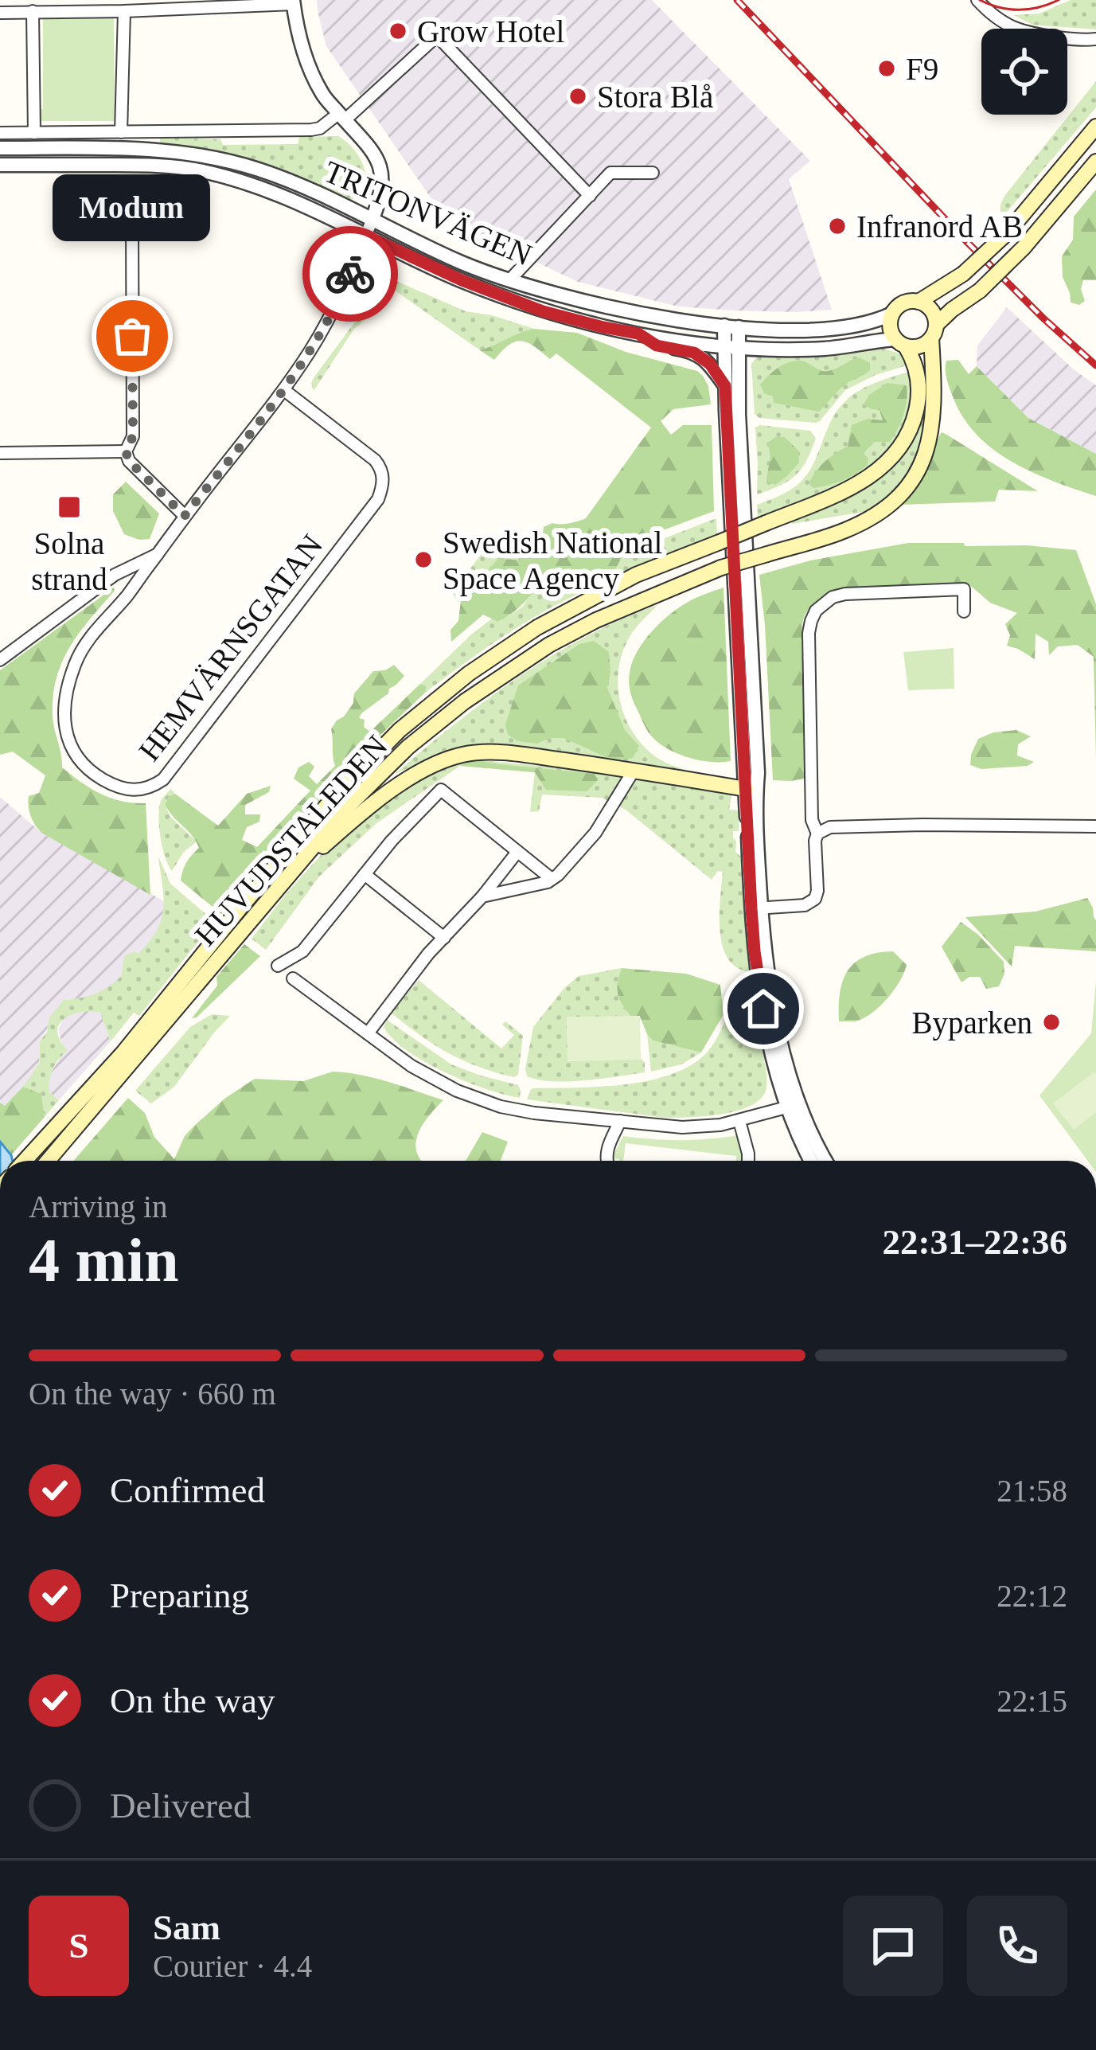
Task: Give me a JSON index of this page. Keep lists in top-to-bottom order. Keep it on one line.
{"streets":{"main road":["HUVUDSTALEDEN"],"street":["TRITONVÄGEN","HEMVÄRNSGATAN"]},"crossings":[["TRITONVÄGEN","HUVUDSTALEDEN"]],"places":{"other":["Grow Hotel","F9","Stora Blå","Infranord AB","Modum","Swedish National Space Agency","Byparken"],"transit":["Solna strand"]},"page":{"bubble":"Modum","heading":["4 min","Arriving in","22:31–22:36"],"panel":["Sam","Courier · 4.4"],"bar":"On the way · 660 m","list":[["Confirmed","21:58"],["Preparing","22:12"],["On the way","22:15"],"Delivered"],"round":"S"}}
